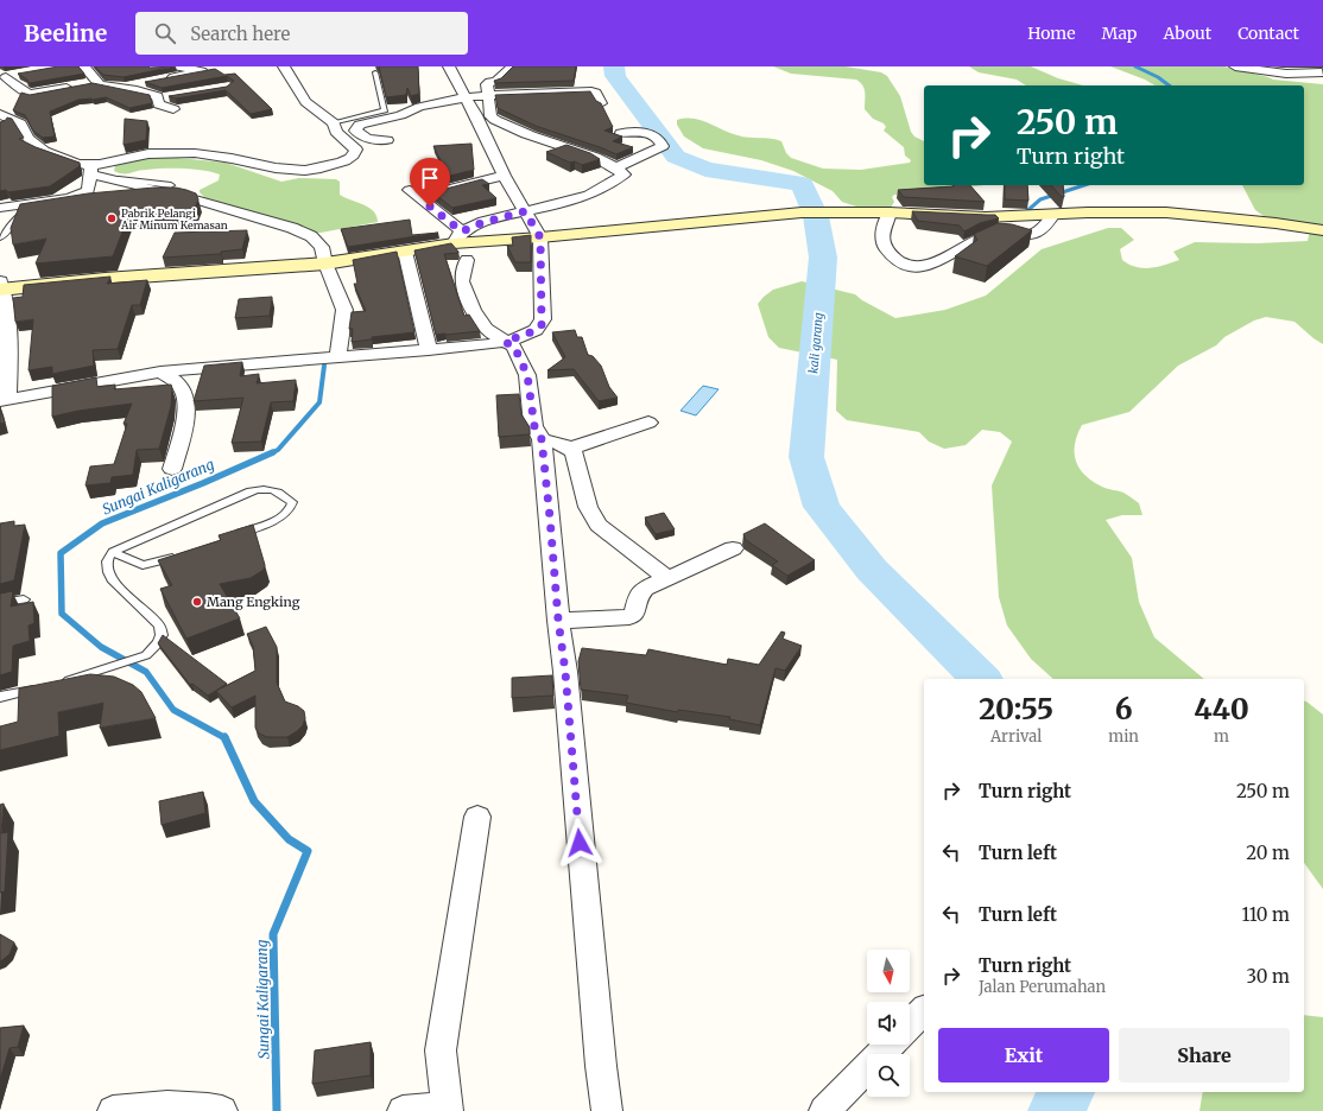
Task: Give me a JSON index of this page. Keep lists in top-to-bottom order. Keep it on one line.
{"water":["kali garang","Sungai Kaligarang"],"places":["Pabrik Pelangi Air Minum Kemasan","Mang Engking"],"north":"bottom","page":{"header":"Beeline","search":"Search here","nav":["Home","Map","About","Contact"],"turn":["250 m","Turn right"],"eta":["20:55","Arrival","6","min","440","m"],"list":[{"name":"Turn right","value":"250 m"},{"name":"Turn left","value":"20 m"},{"name":"Turn left","value":"110 m"},{"name":"Turn right","note":"Jalan Perumahan","value":"30 m"}],"buttons":["Exit","Share"]}}
